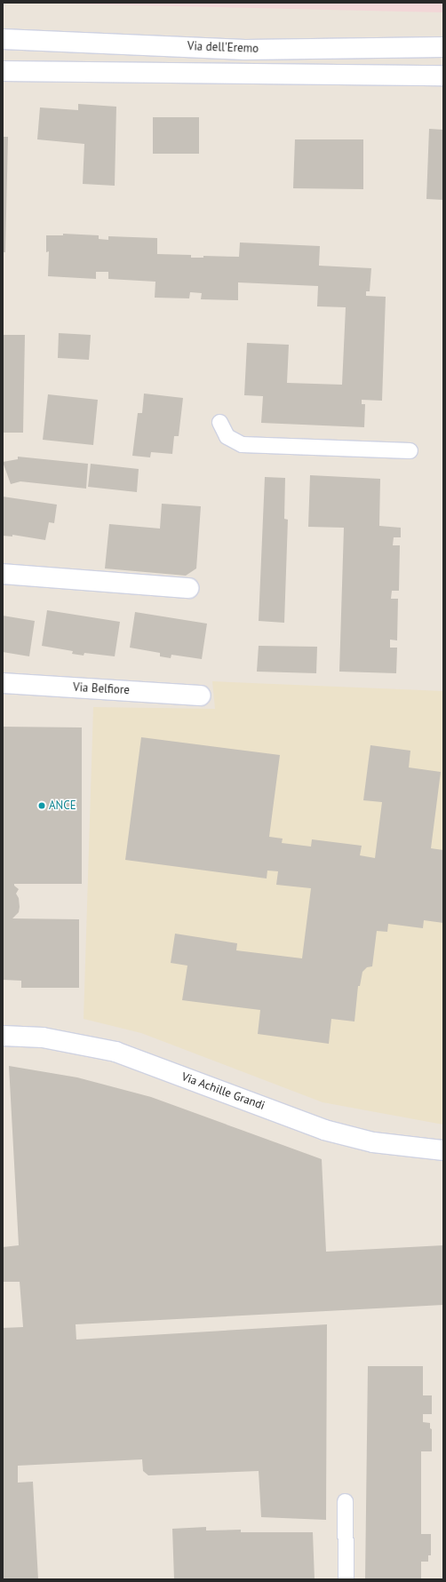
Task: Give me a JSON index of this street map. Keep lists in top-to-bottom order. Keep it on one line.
{"streets":{"main road":["Via dell'Eremo","Via Belfiore","Via Achille Grandi"]},"places":["ANCE"]}
